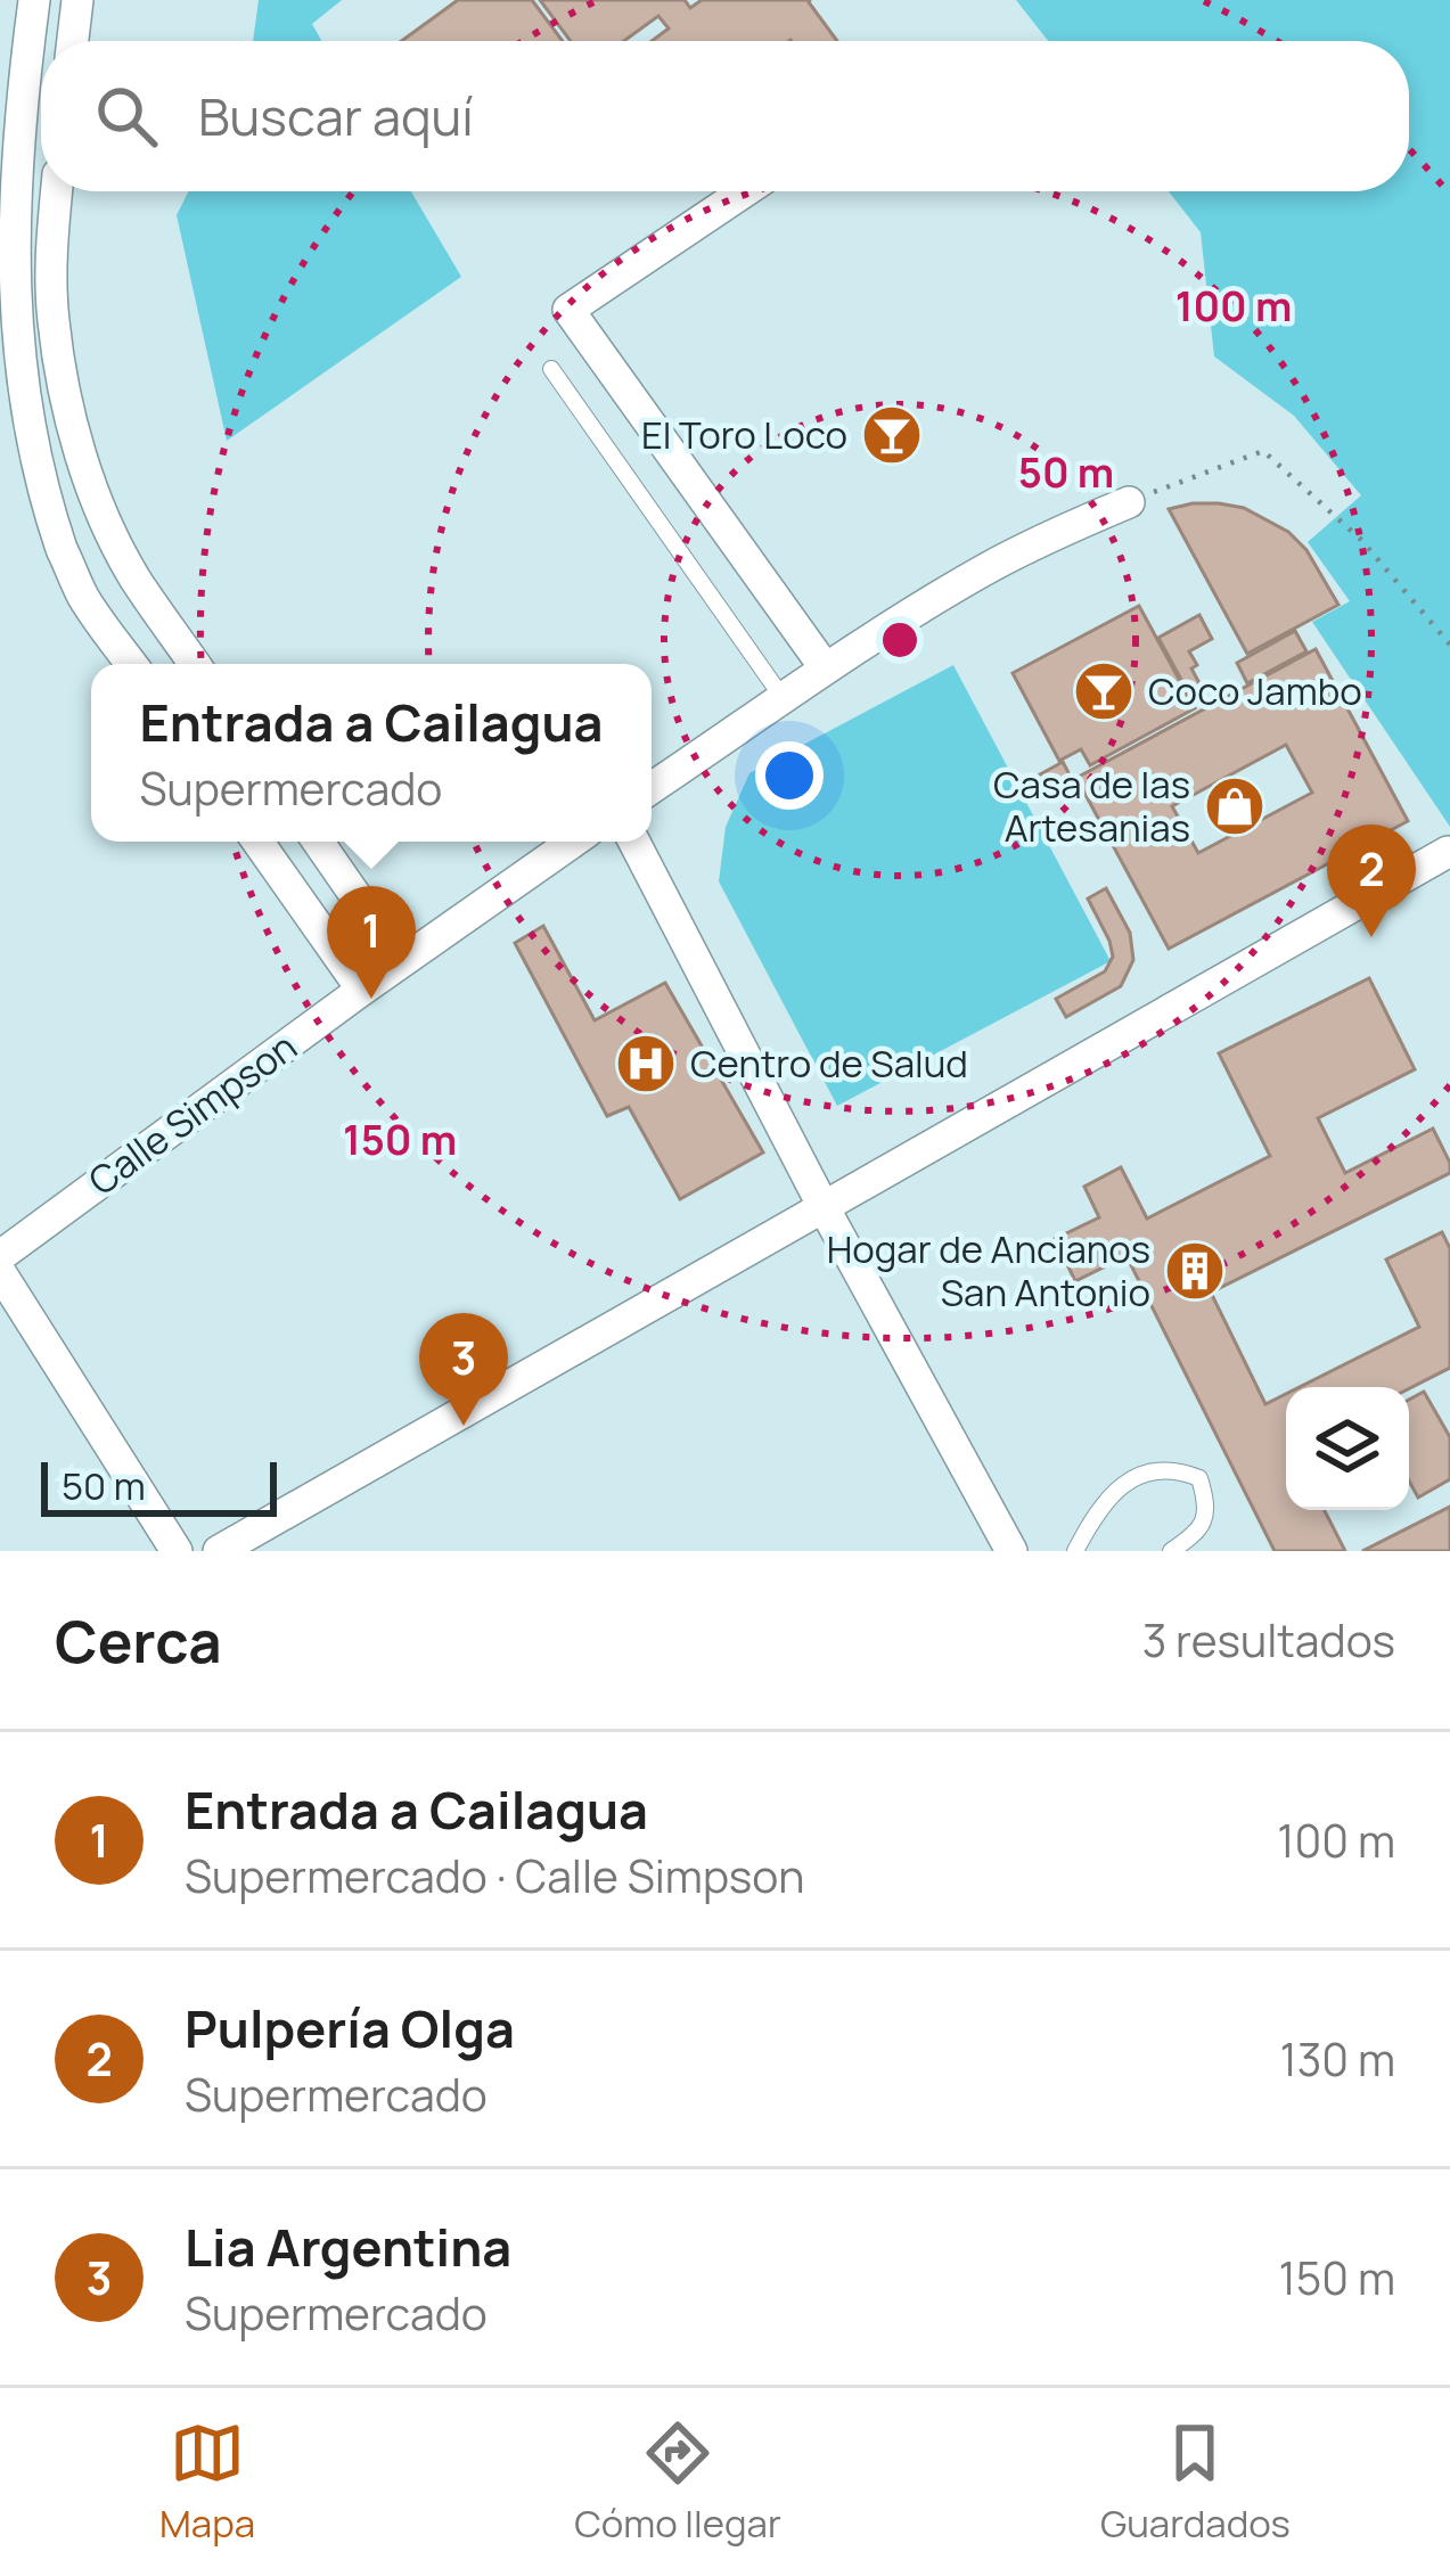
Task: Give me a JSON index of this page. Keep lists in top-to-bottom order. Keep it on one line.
{"streets":{"street":["Calle Simpson"]},"places":{"bar":["El Toro Loco","Coco Jambo"],"shop":["Casa de las Artesanias"],"hospital":["Centro de Salud"],"building":["Hogar de Ancianos San Antonio"]},"scale_bar":"50 m","page":{"search":"Buscar aquí","popup":["Entrada a Cailagua","Supermercado"],"pins":["2","1","3"],"scale":"50 m","heading":["Cerca","3 resultados"],"list":[{"mark":"1","name":"Entrada a Cailagua","note":"Supermercado · Calle Simpson","value":"100 m"},{"mark":"2","name":"Pulpería Olga","note":"Supermercado","value":"130 m"},{"mark":"3","name":"Lia Argentina","note":"Supermercado","value":"150 m"}],"nav":["Mapa","Cómo llegar","Guardados"]},"rings":["100 m","50 m","150 m"]}
